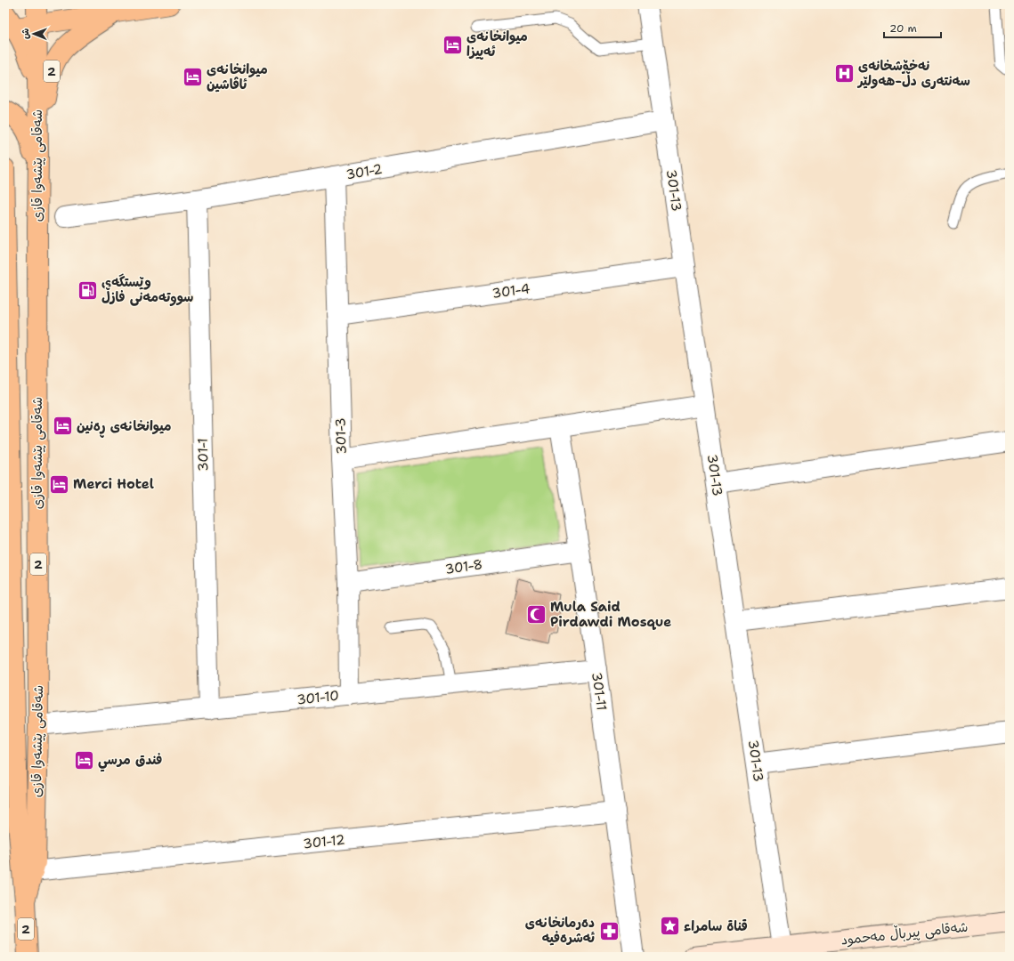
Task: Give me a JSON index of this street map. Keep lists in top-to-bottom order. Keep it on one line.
{"streets":{"highway":["2","شەقامی پێشەوا قازی"],"main road":["شەقامی پیرباڵ مەحمود"],"street":["301-2","301-13","301-4","301-3","301-1","301-8","301-11","301-10","301-12"]},"crossings":[["2","شەقامی پێشەوا قازی"],["شەقامی پێشەوا قازی","301-10"],["شەقامی پێشەوا قازی","301-12"],["301-2","301-13"],["301-2","301-3"],["301-2","301-1"],["301-13","301-4"],["301-13","شەقامی پیرباڵ مەحمود"],["301-4","301-3"],["301-3","301-8"],["301-3","301-10"],["301-1","301-10"],["301-8","301-11"],["301-11","301-10"],["301-11","301-12"]],"places":{"hotel":["میوانخانەی ئەپیزا","میوانخانەی ئاڤاشین","میوانخانەی ڕەنین","Merci Hotel","فندق مرسي"],"hospital":["نەخۆشخانەی سەنتەری دڵ-هەولێر"],"fuel station":["وێستگەی سووتەمەنی فازڵ"],"mosque":["Mula Said Pirdawdi Mosque"],"place":["قناة سامراء"],"pharmacy":["دەرمانخانەی ئەشرەفیە"]},"scale_bar":"20 m","north":"left"}
